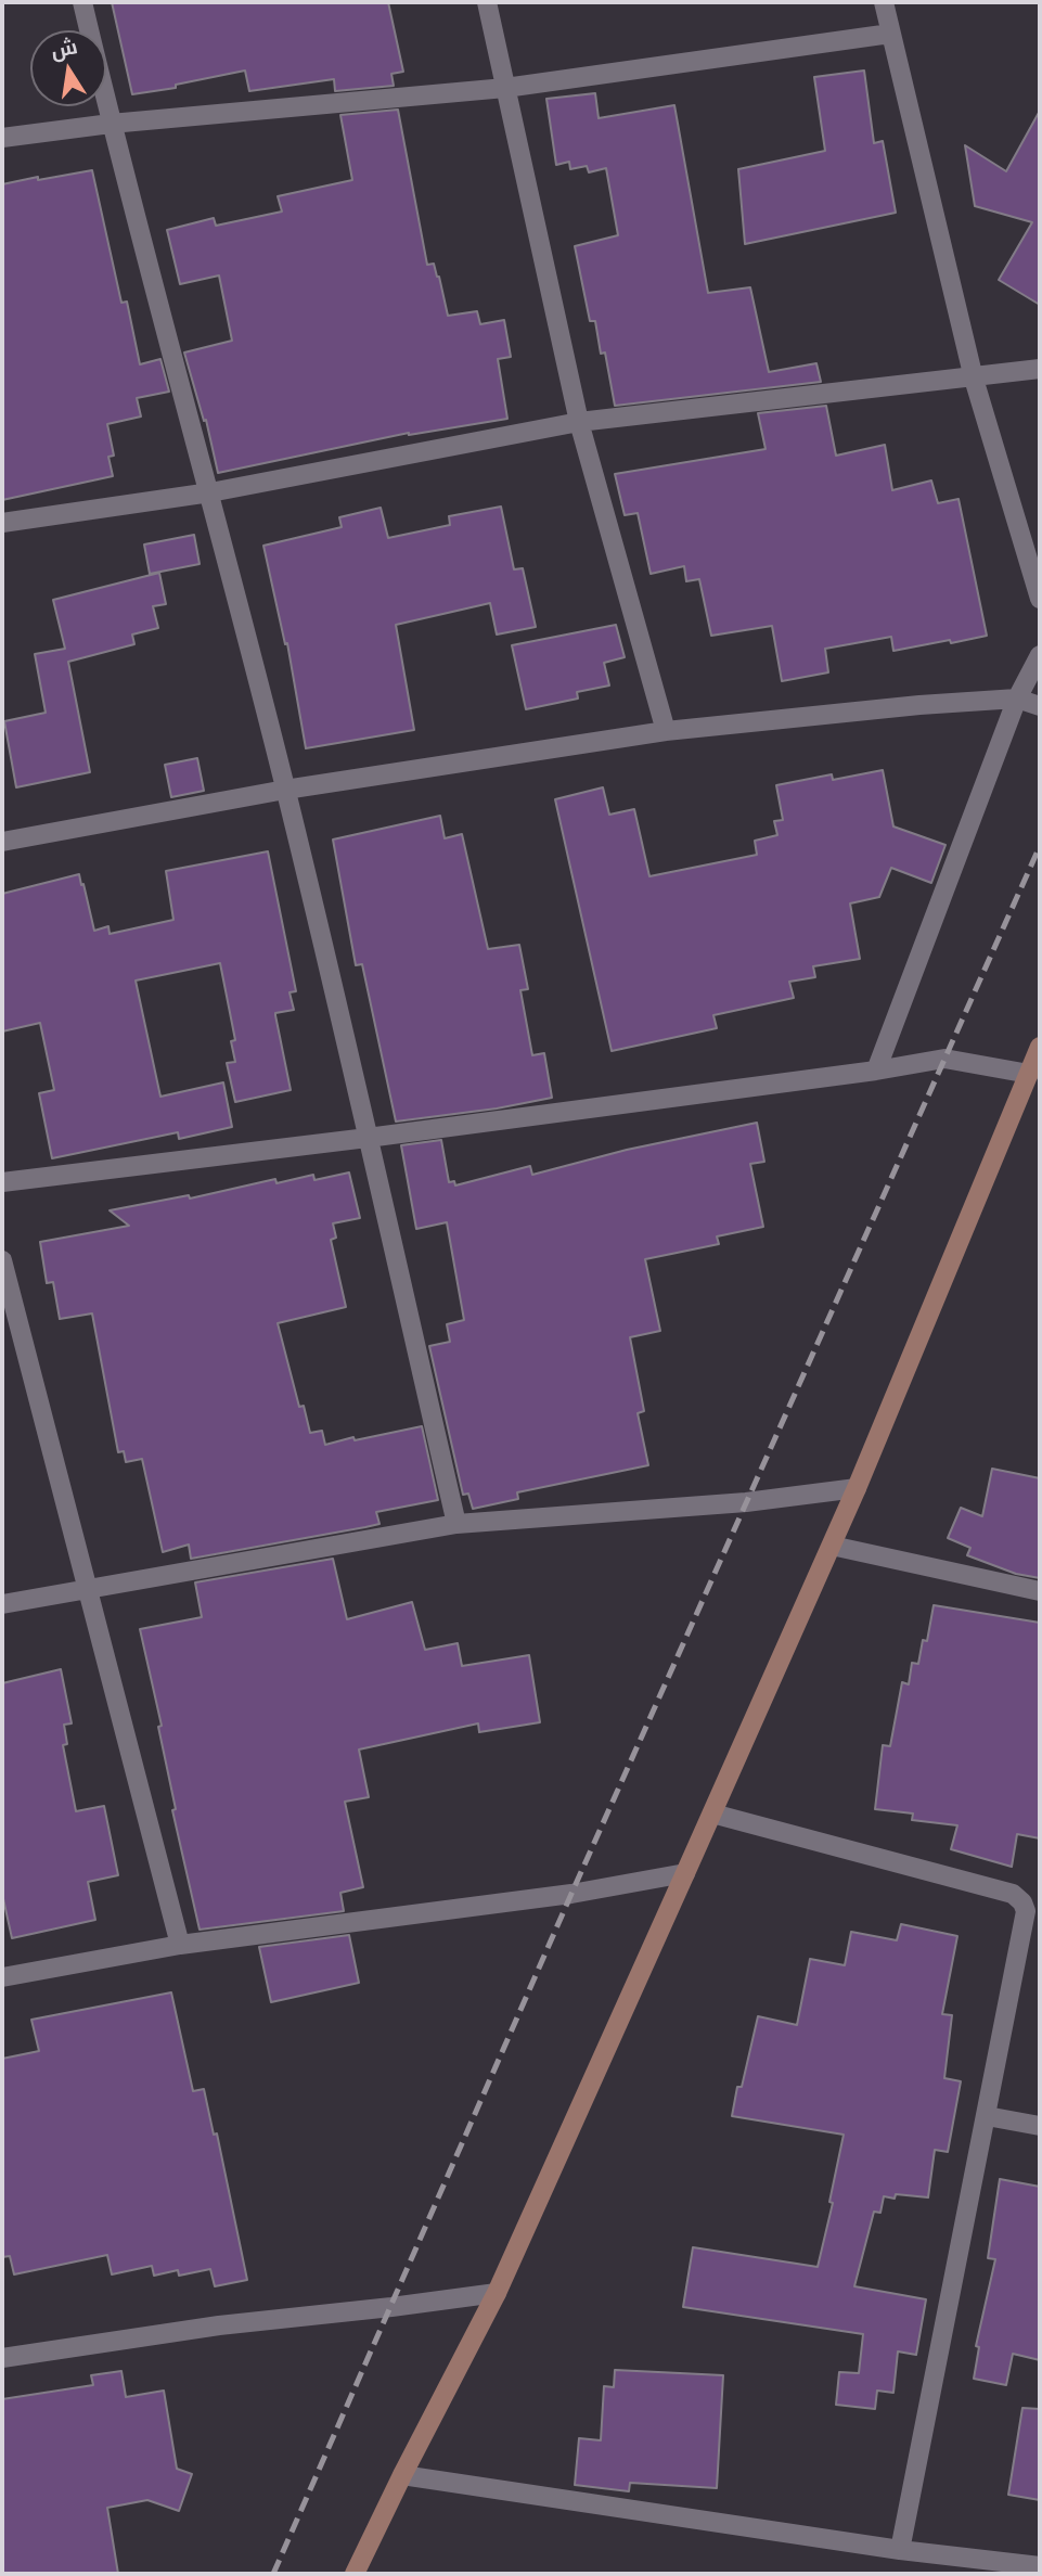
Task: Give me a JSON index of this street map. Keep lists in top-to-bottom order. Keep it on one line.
{"north":"top"}
